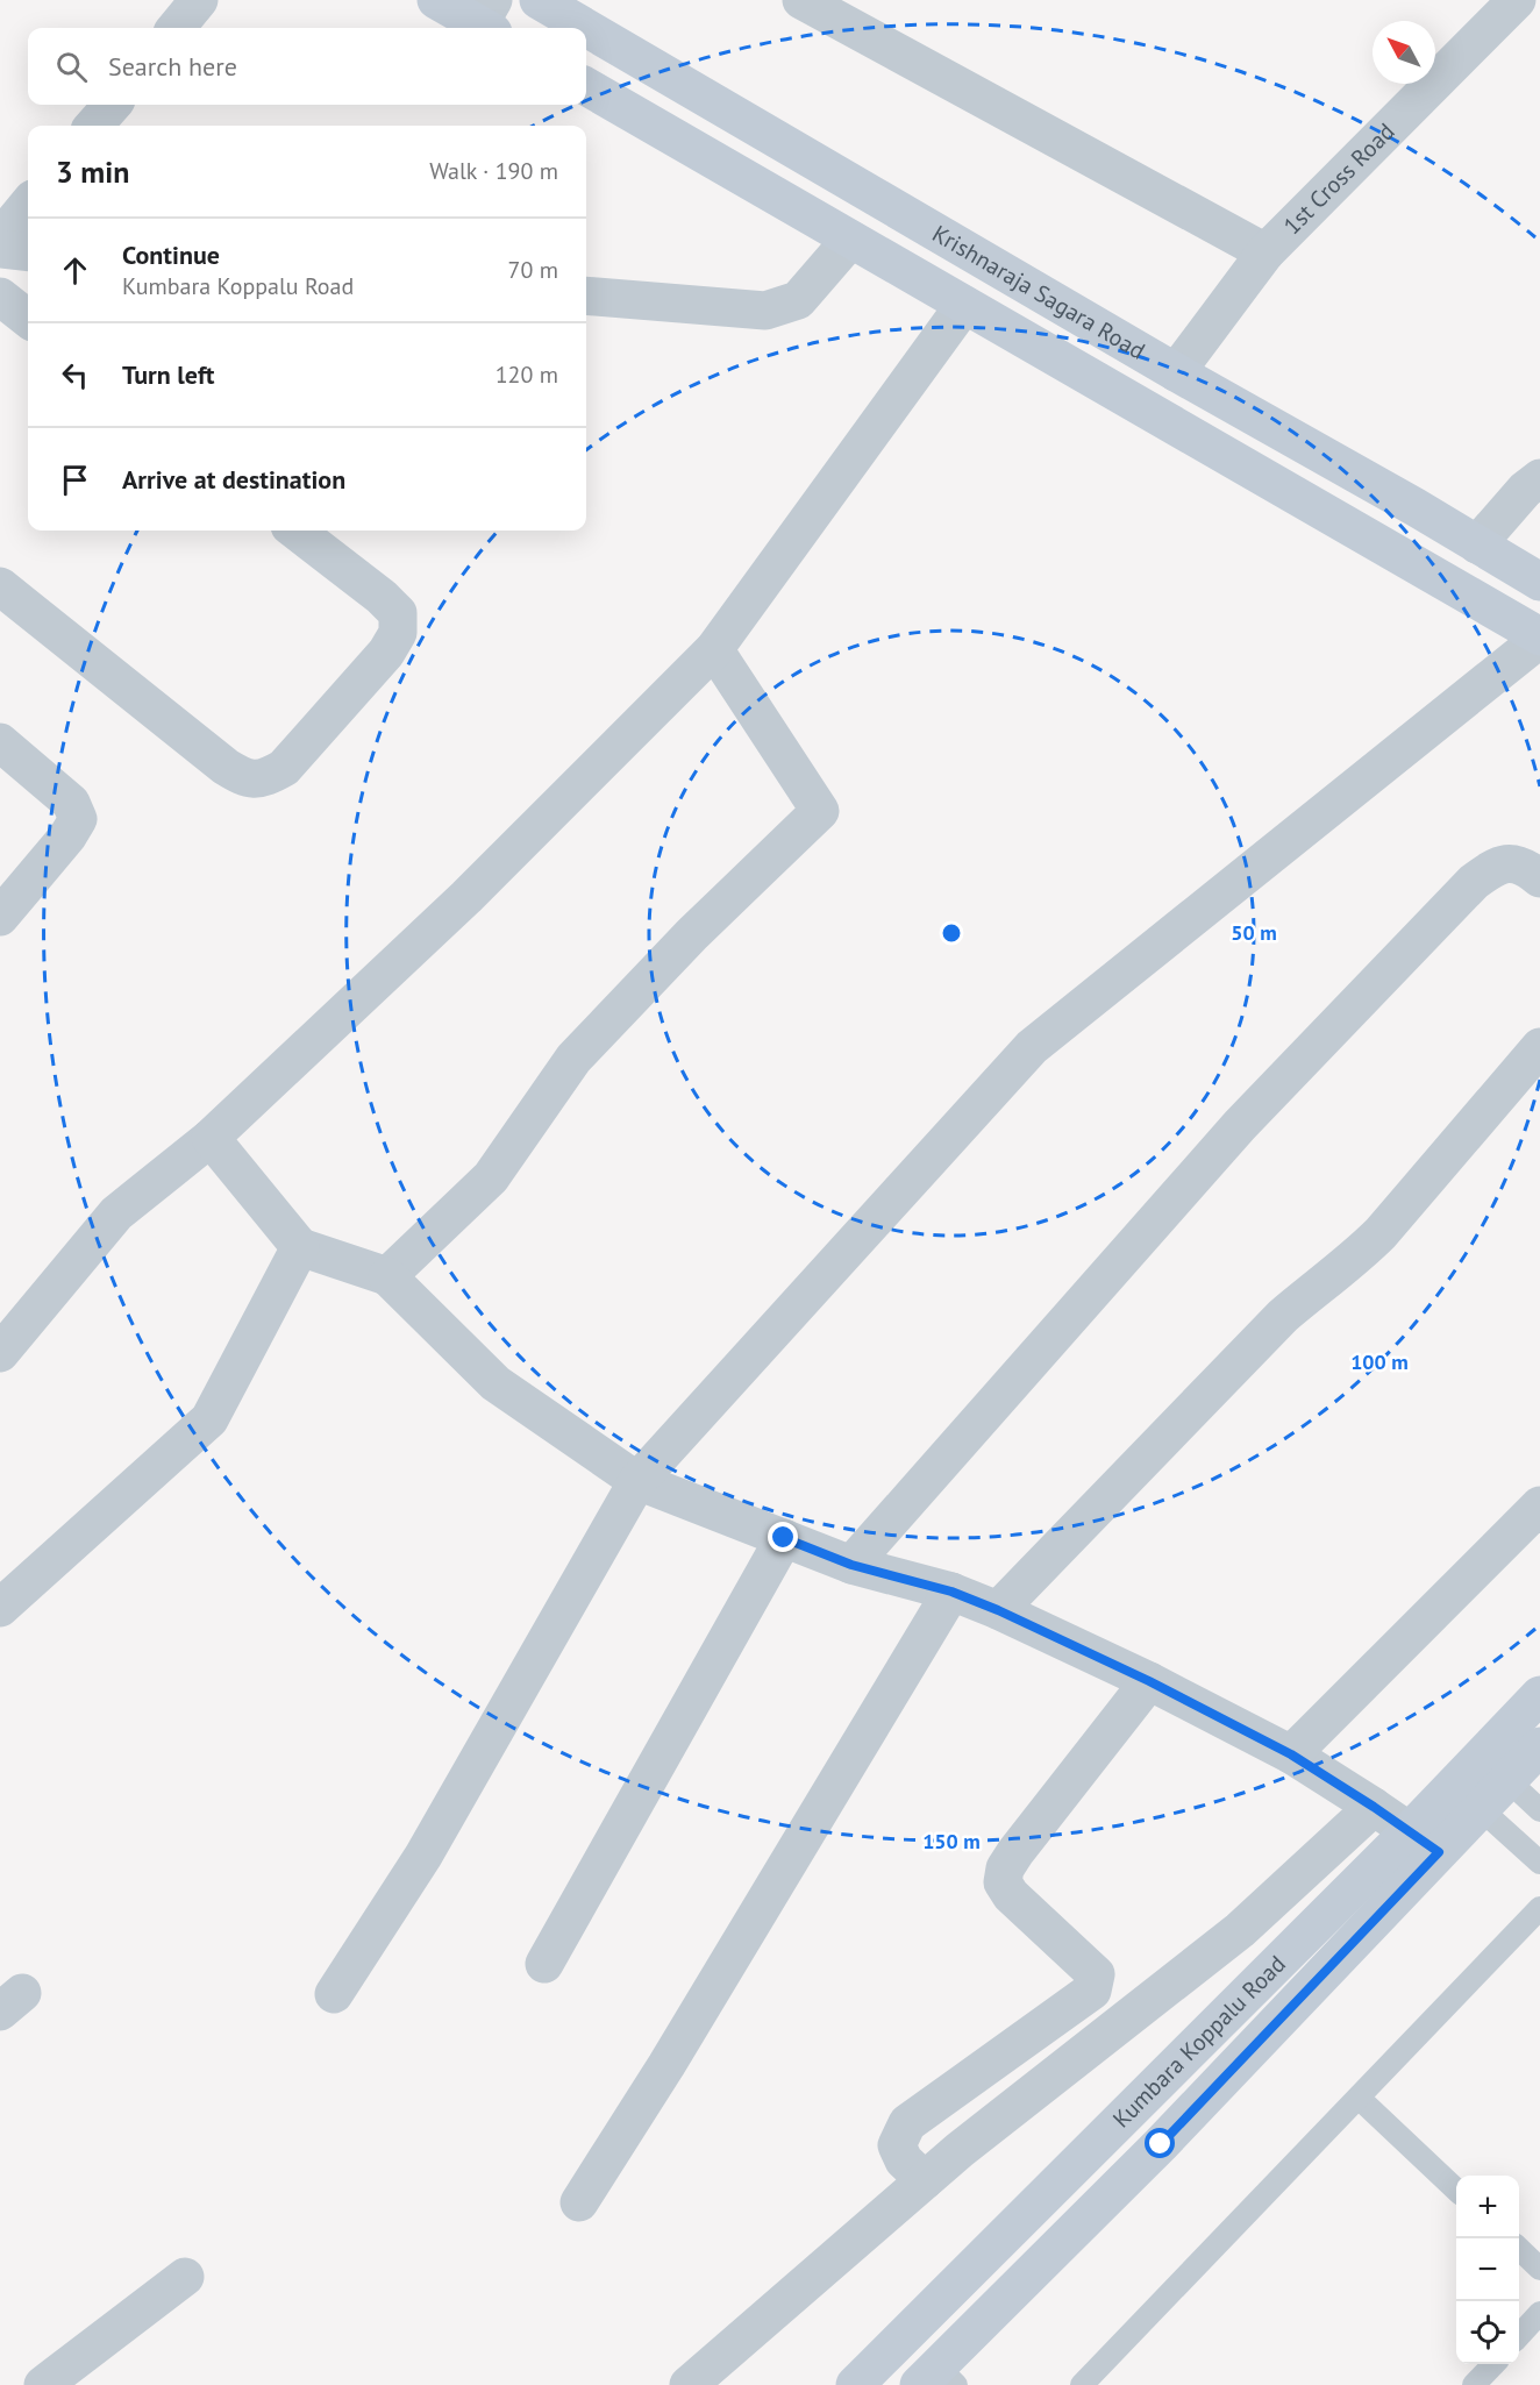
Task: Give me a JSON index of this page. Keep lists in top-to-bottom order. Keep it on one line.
{"streets":{"main road":["Krishnaraja Sagara Road","Kumbara Koppalu Road"],"street":["1st Cross Road"]},"crossings":[["1st Cross Road","Krishnaraja Sagara Road"]],"north":"top left","page":{"search":"Search here","heading":["3 min","Walk · 190 m"],"list":[["Continue","Kumbara Koppalu Road","70 m"],["Turn left","120 m"],"Arrive at destination"],"map_buttons":["+","−"]},"rings":["50 m","100 m","150 m"]}
